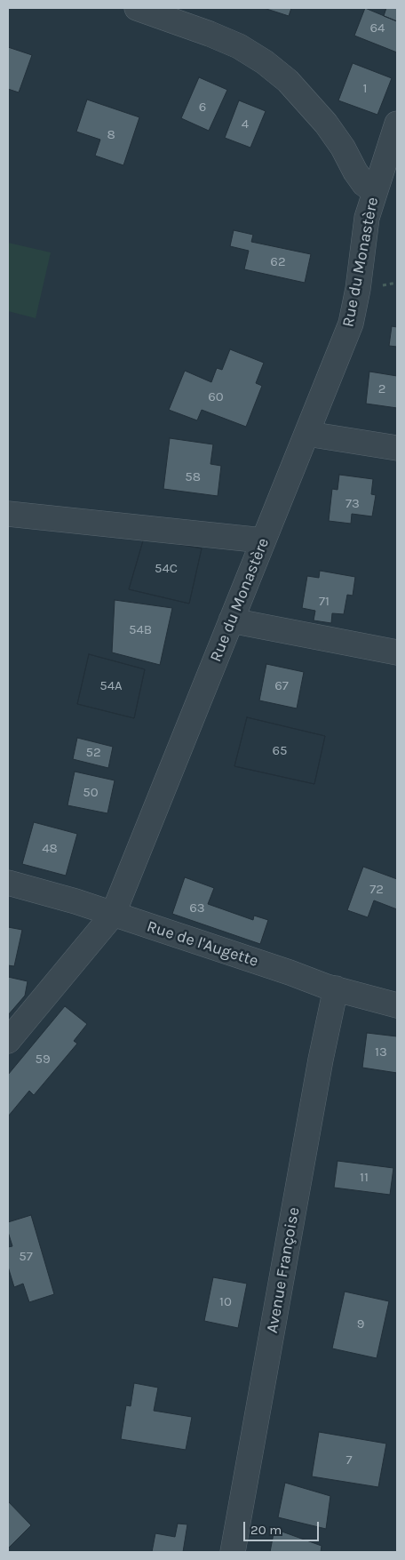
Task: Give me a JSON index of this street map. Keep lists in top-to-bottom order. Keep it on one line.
{"streets":{"street":["Rue du Monastère","Rue de l'Augette","Avenue Françoise"]},"crossings":[["Rue du Monastère","Rue de l'Augette"],["Rue de l'Augette","Avenue Françoise"]],"house_numbers":["64","1","6","4","8","62","2","60","58","73","54C","71","54B","54A","67","65","52","50","48","72","63","13","59","11","57","10","9","7"],"scale_bar":"20 m"}
